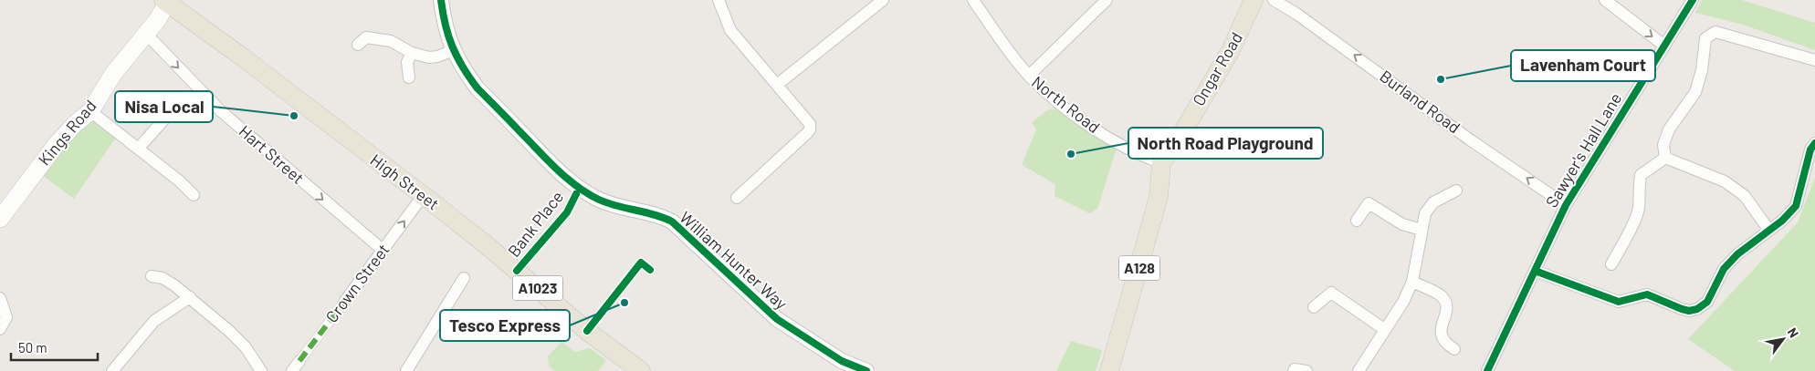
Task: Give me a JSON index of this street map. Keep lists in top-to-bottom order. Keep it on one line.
{"streets":{"main road":["Ongar Road","Kings Road","High Street","A128","A1023"],"street":["Burland Road","North Road","Sawyer's Hall Lane","Hart Street","William Hunter Way","Crown Street"],"cycle path":["Bank Place"]},"crossings":[["Ongar Road","North Road"],["Burland Road","Sawyer's Hall Lane"],["Kings Road","Hart Street"],["Kings Road","High Street"],["Hart Street","Crown Street"],["High Street","Crown Street"]],"one_way":["Burland Road"],"places":["Lavenham Court","Nisa Local","North Road Playground","Tesco Express"],"scale_bar":"50 m","north":"top right"}
